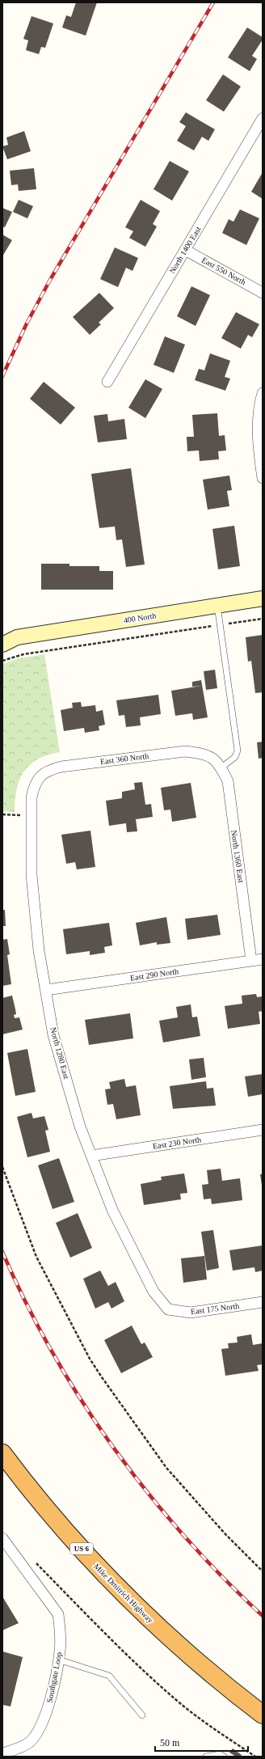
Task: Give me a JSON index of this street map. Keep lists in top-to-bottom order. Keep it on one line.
{"streets":{"highway":["US 6","Mike Dmitrich Highway"],"main road":["400 North"],"street":["North 1400 East","East 550 North","East 360 North","North 1360 East","East 290 North","North 1280 East","East 230 North","East 175 North","Southgate Loop"]},"crossings":[["North 1400 East","East 550 North"],["East 360 North","North 1360 East"],["East 360 North","North 1280 East"],["North 1360 East","East 290 North"],["East 290 North","North 1280 East"],["North 1280 East","East 230 North"],["North 1280 East","East 175 North"]],"scale_bar":"50 m"}
